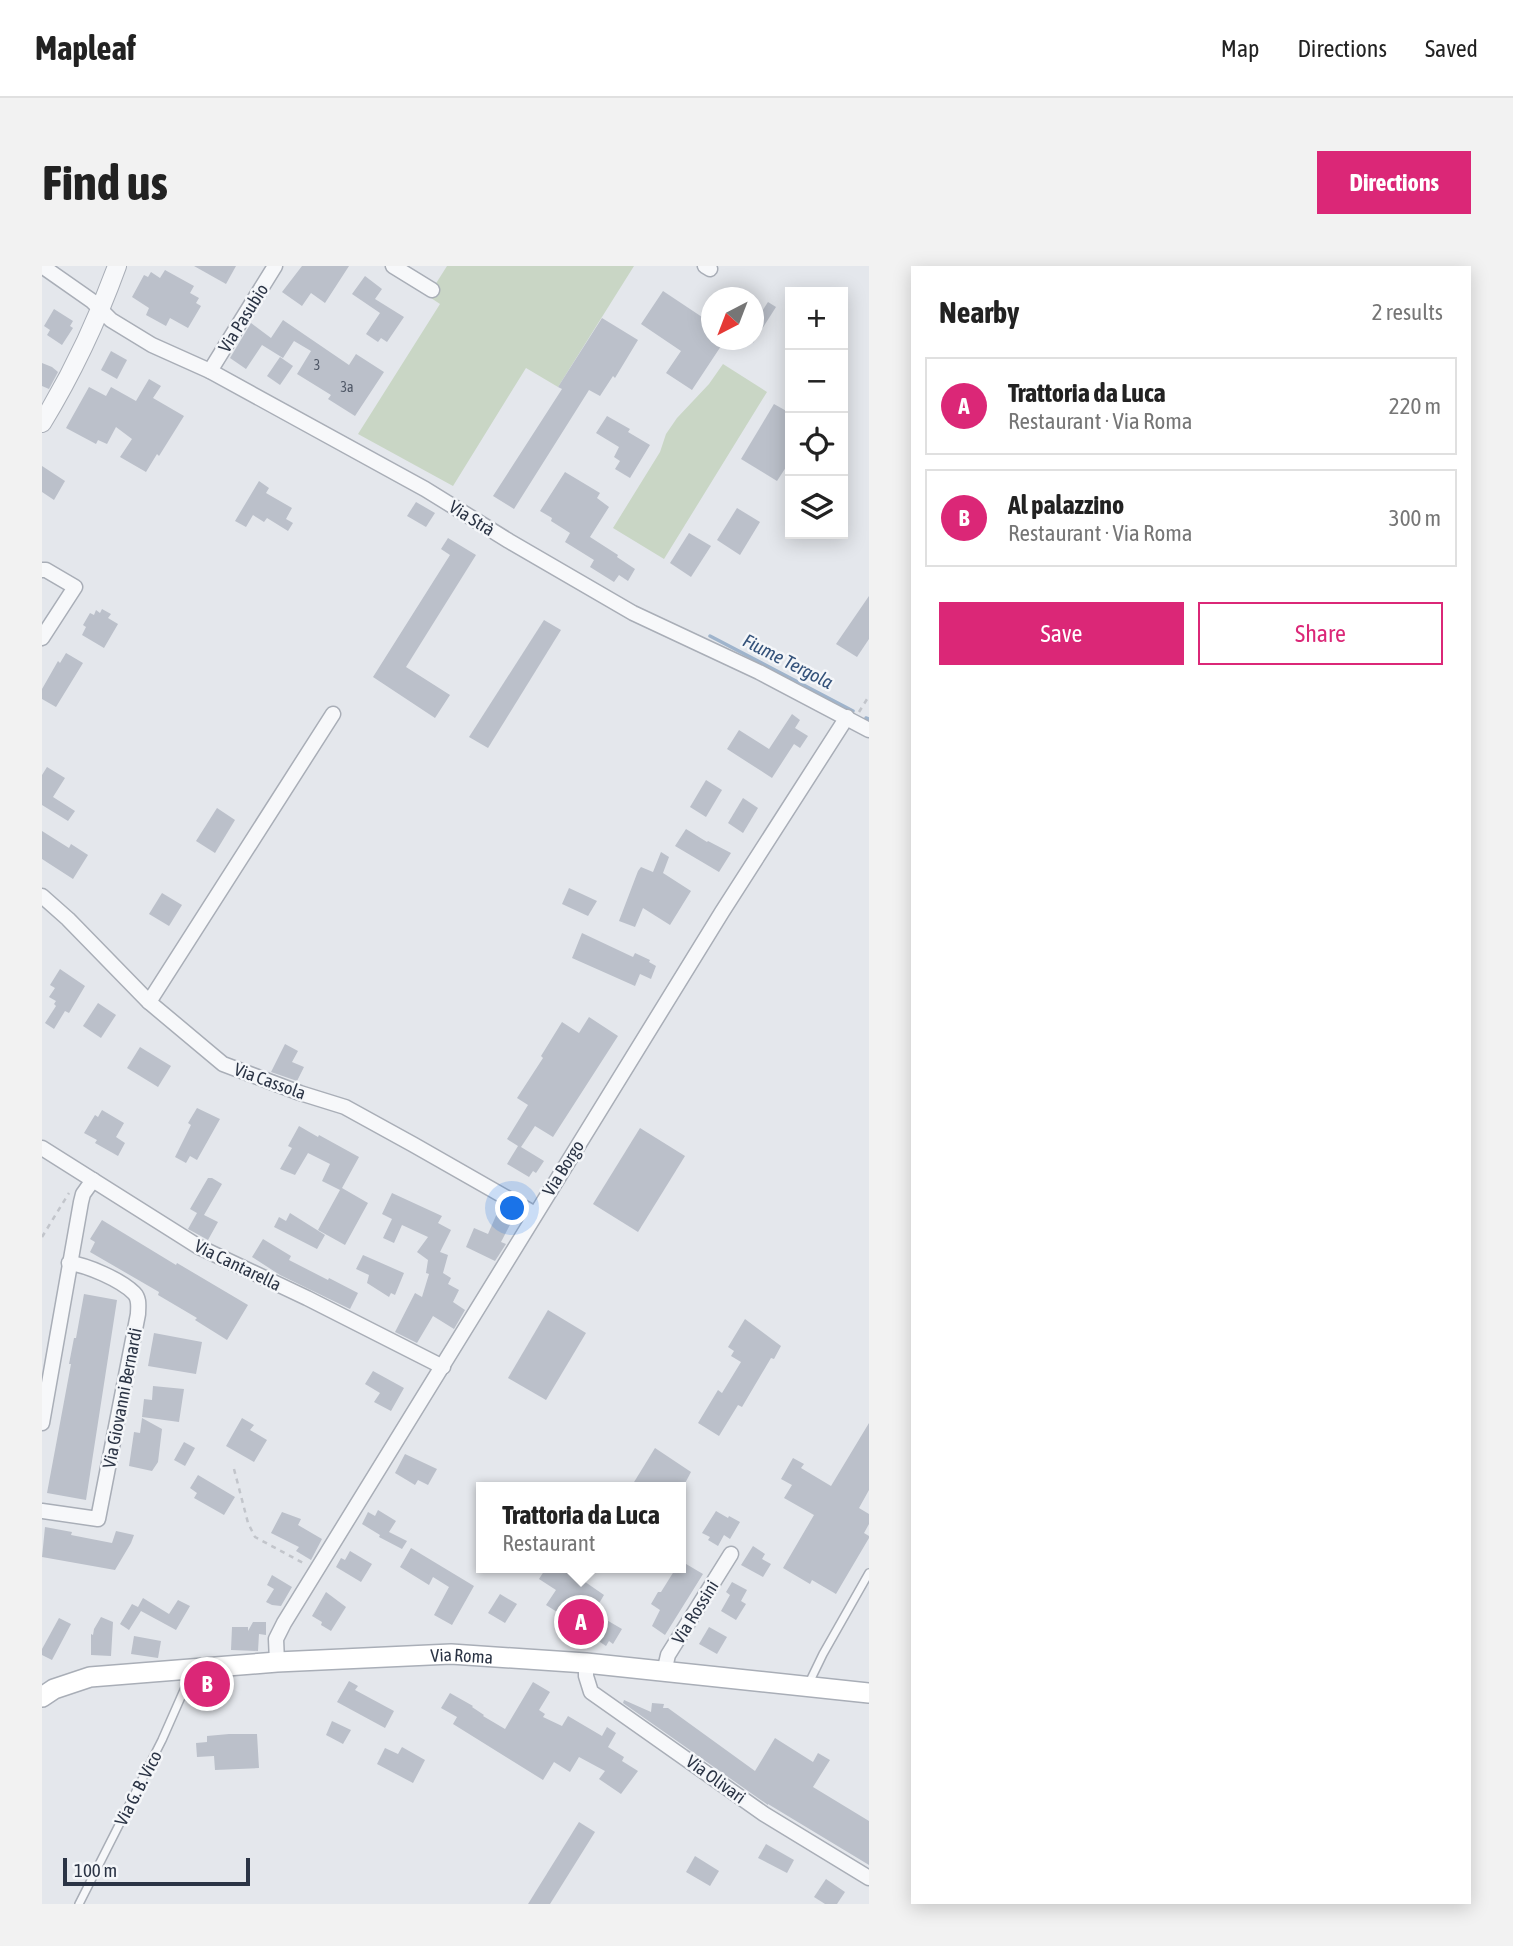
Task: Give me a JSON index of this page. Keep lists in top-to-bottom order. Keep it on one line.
{"streets":{"main road":["Via Roma"],"street":["Via Pasubio","Via Strà","Via Cassola","Via Borgo","Via Cantarella","Via Giovanni Bernardi","Via Rossini","Via Olivari"],"lane":["Via G. B. Vico"]},"crossings":[["Via Pasubio","Via Strà"],["Via Strà","Via Borgo"],["Via Cassola","Via Borgo"],["Via Borgo","Via Cantarella"],["Via Borgo","Via Roma"],["Via Rossini","Via Roma"],["Via Roma","Via Olivari"],["Via Roma","Via G. B. Vico"]],"water":["Fiume Tergola"],"house_numbers":["3","3a"],"scale_bar":"100 m","north":"bottom left","page":{"header":"Mapleaf","nav":["Map","Directions","Saved"],"buttons":["Directions",["Save","Share"]],"title":"Find us","heading":["Nearby","2 results"],"map_buttons":["+","−"],"list":[{"mark":"A","name":"Trattoria da Luca","note":"Restaurant · Via Roma","value":"220 m"},{"mark":"B","name":"Al palazzino","note":"Restaurant · Via Roma","value":"300 m"}],"popup":["Trattoria da Luca","Restaurant"],"pins":["A","B"],"scale":"100 m"}}
